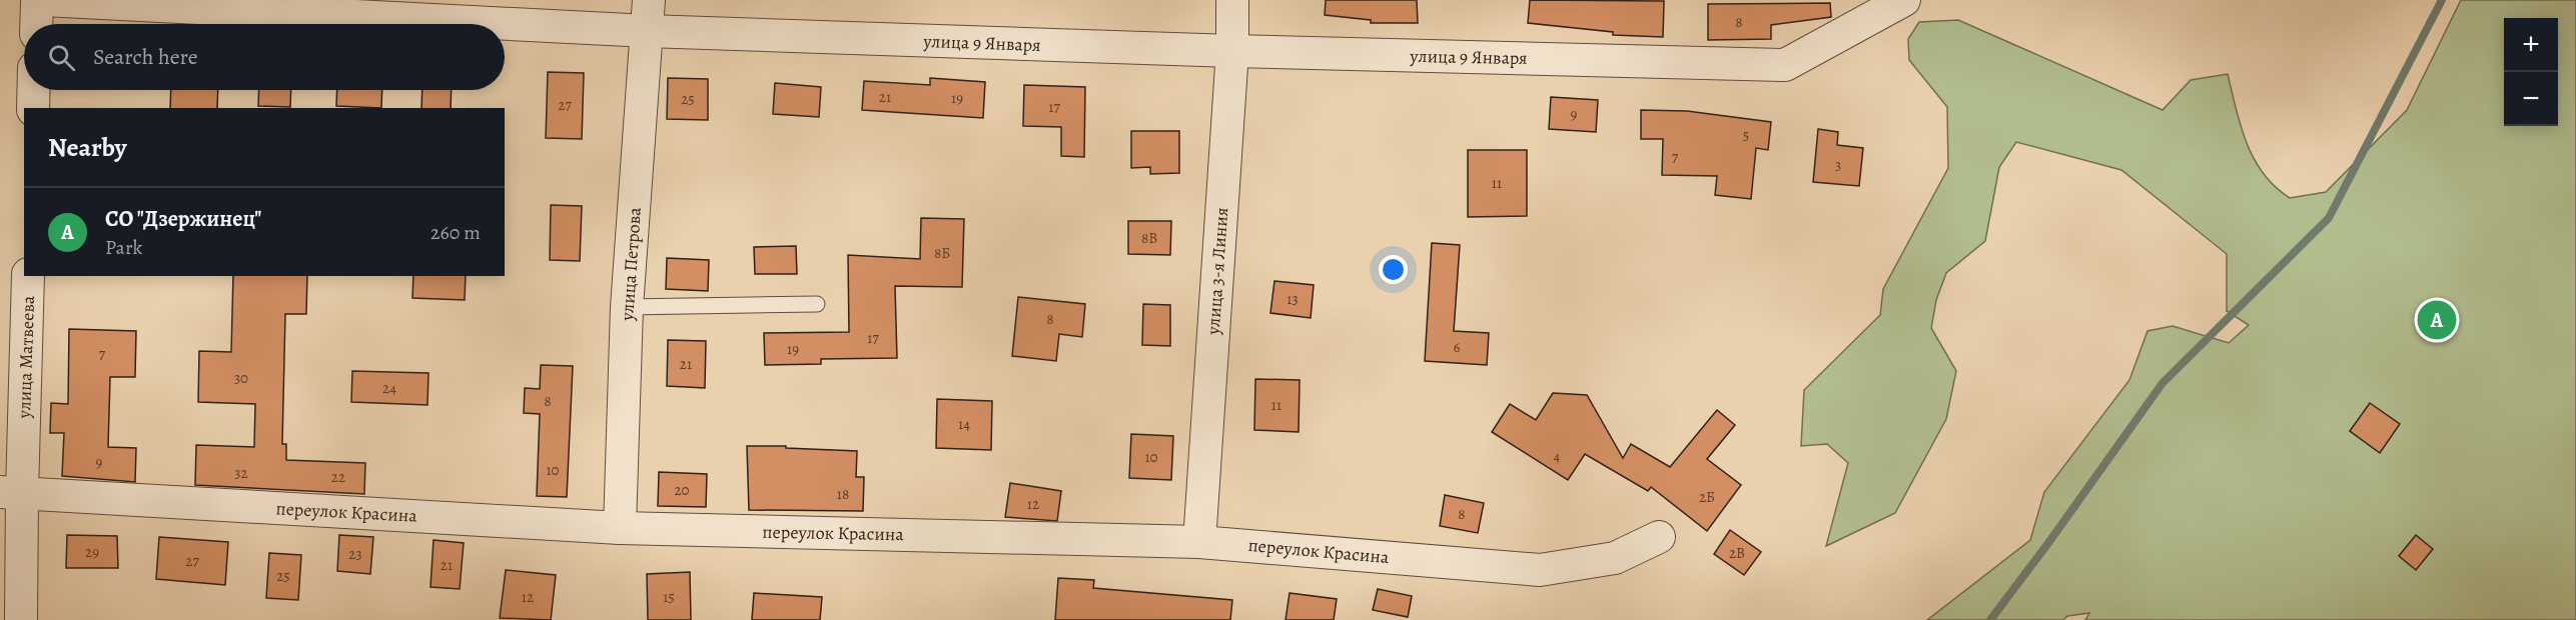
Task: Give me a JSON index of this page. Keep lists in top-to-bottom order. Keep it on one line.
{"streets":{"street":["улица 9 Января","улица Петрова","улица 3-я Линия","улица Матвеева","переулок Красина"]},"crossings":[["улица 9 Января","улица Петрова"],["улица 9 Января","улица 3-я Линия"],["улица Петрова","переулок Красина"],["улица 3-я Линия","переулок Красина"],["улица Матвеева","переулок Красина"]],"house_numbers":["8","21","19","25","27","17","9","5","7","3","11","8В","8Б","13","8","17","6","19","7","21","30","24","8","11","14","4","10","9","10","32","22","20","18","2Б","12","8","29","2В","23","27","21","25","12","15"],"page":{"map_buttons":["+","−"],"search":"Search here","heading":"Nearby","list":[{"mark":"A","name":"СО \"Дзержинец\"","note":"Park","value":"260 m"}],"pins":"A"}}
